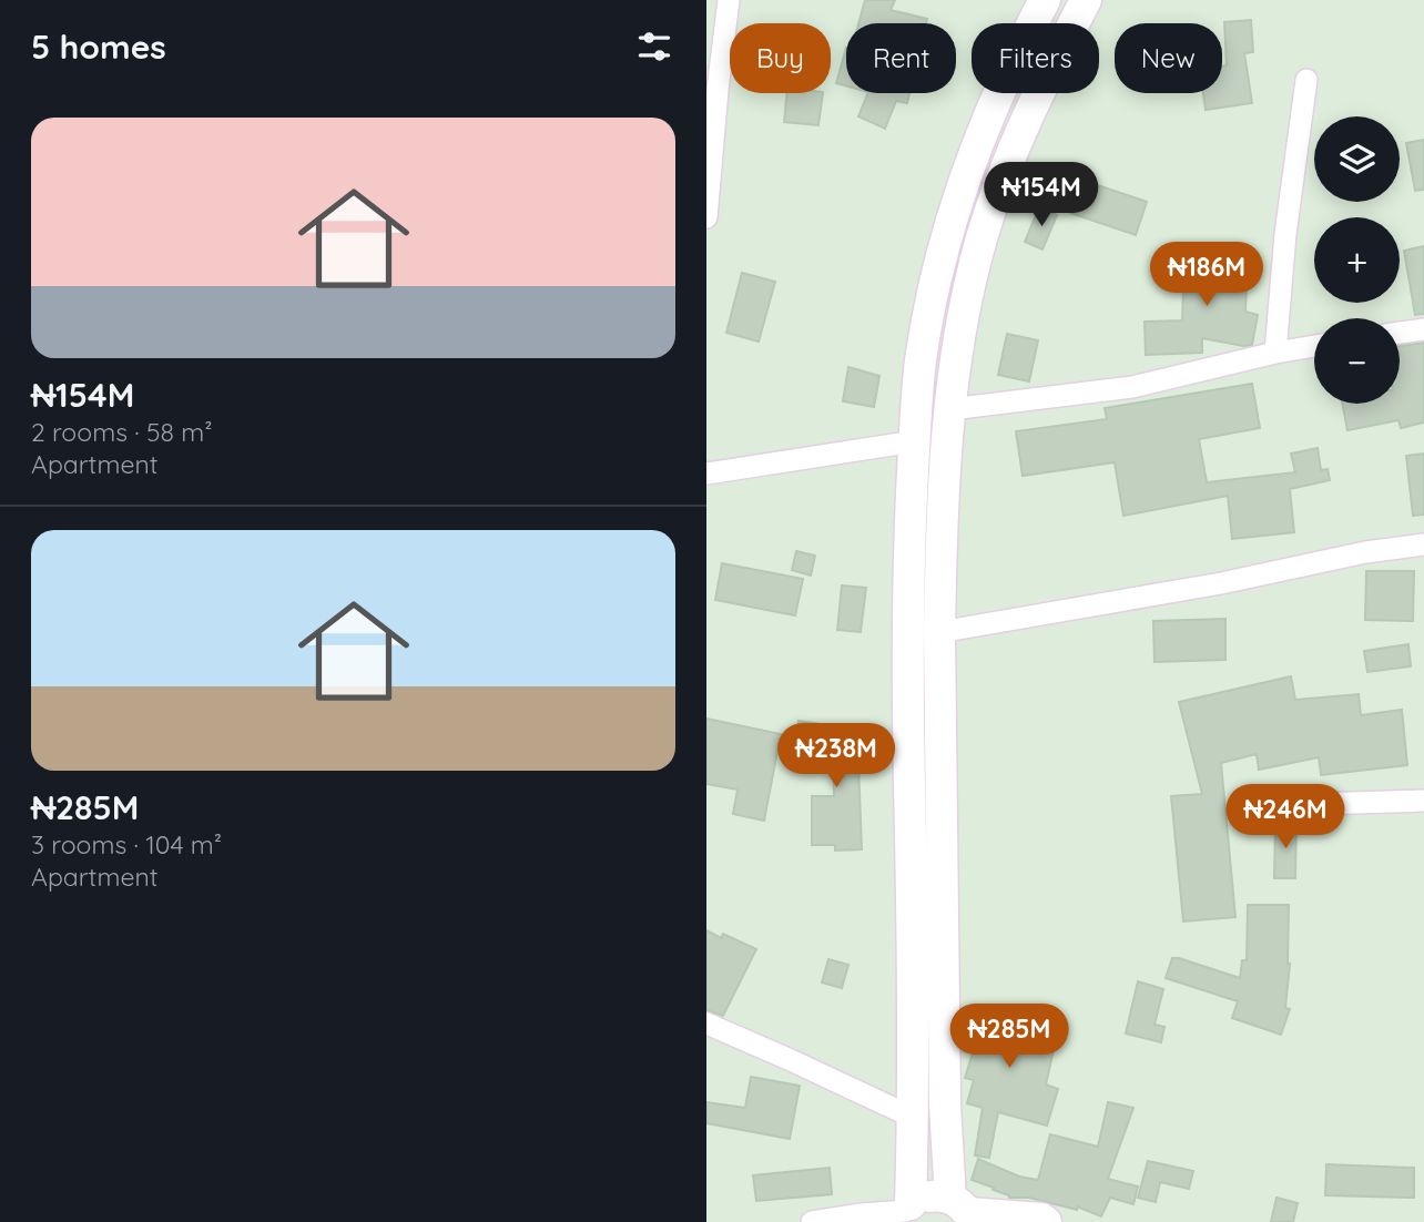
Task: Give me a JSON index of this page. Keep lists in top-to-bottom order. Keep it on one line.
{"page":{"heading":"5 homes","chip":["Buy","Rent","Filters","New"],"list":[{"name":"₦154M","note":"2 rooms · 58 m² · Apartment"},{"name":"₦285M","note":"3 rooms · 104 m² · Apartment"}],"map_buttons":["+","−"],"price":["₦154M","₦186M","₦238M","₦246M","₦285M"]}}
